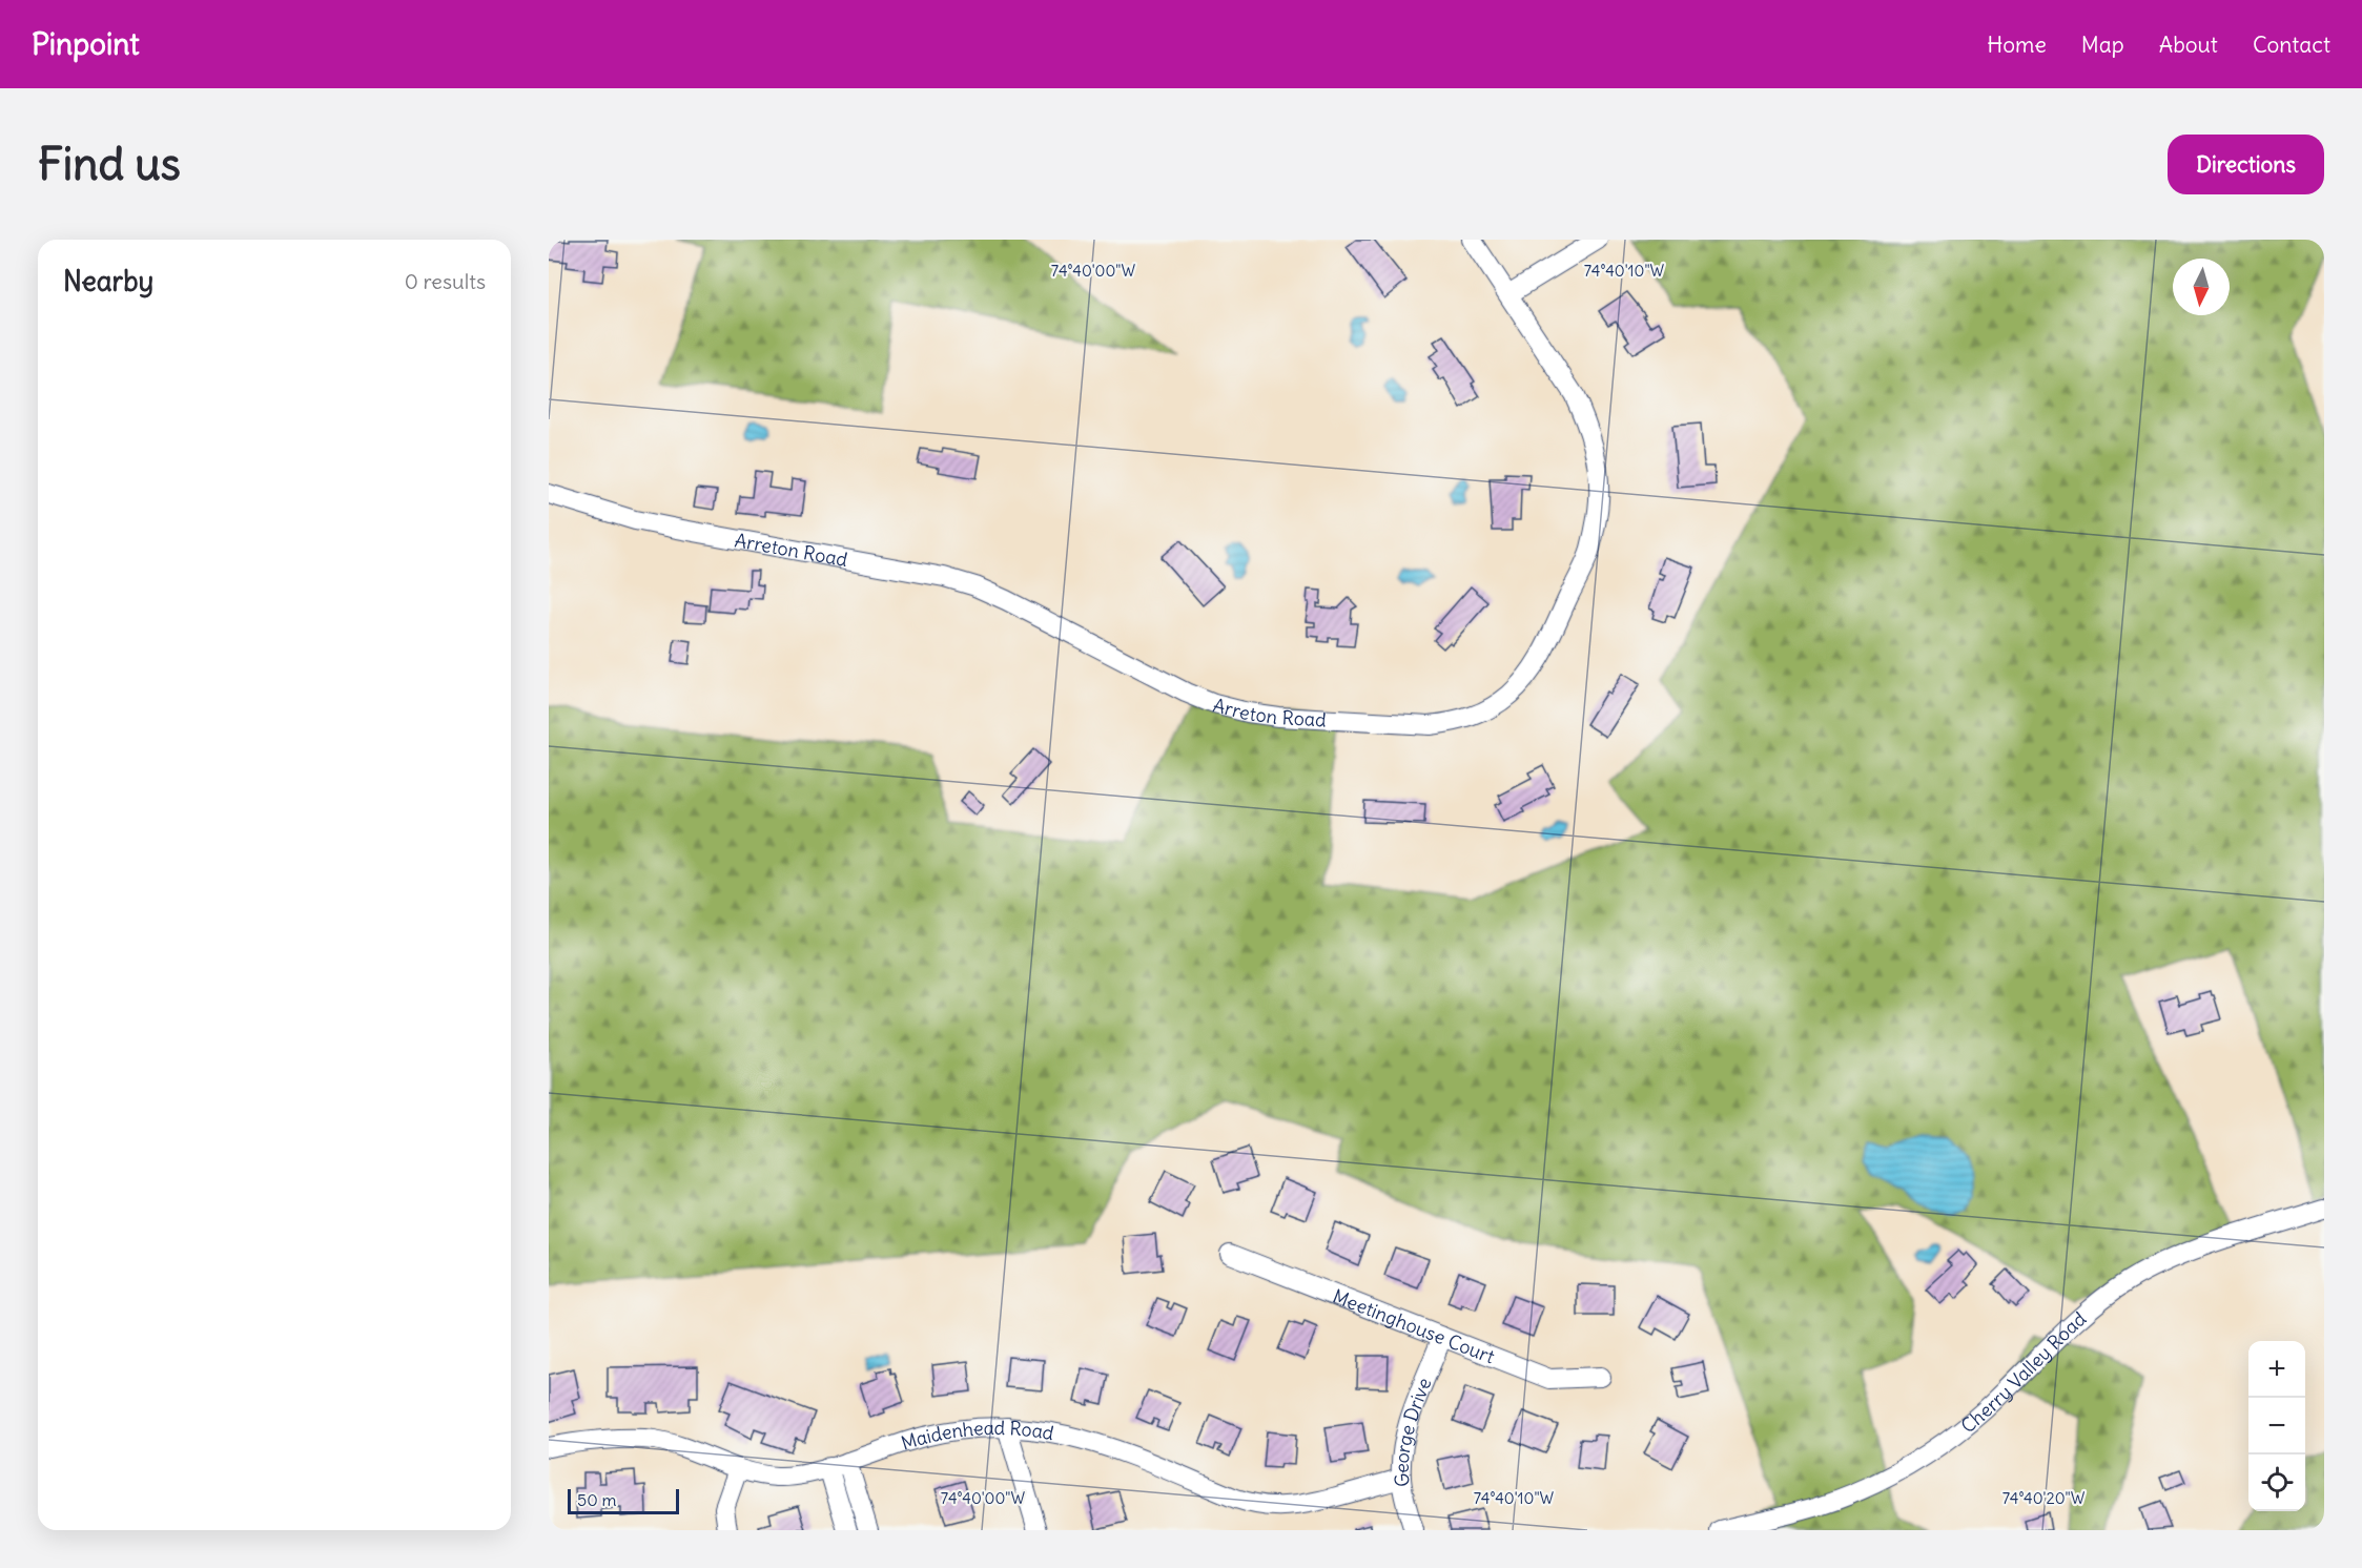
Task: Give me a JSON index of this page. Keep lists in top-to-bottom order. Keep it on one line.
{"streets":{"street":["Arreton Road","Meetinghouse Court","Cherry Valley Road","George Drive","Maidenhead Road"]},"crossings":[["Meetinghouse Court","George Drive"],["George Drive","Maidenhead Road"]],"scale_bar":"50 m","north":"bottom","page":{"header":"Pinpoint","nav":["Home","Map","About","Contact"],"buttons":"Directions","title":"Find us","heading":["Nearby","0 results"],"map_buttons":["+","−"],"scale":"50 m"},"coordinates":["74°40'00\"W","74°40'10\"W","74°40'20\"W"]}
